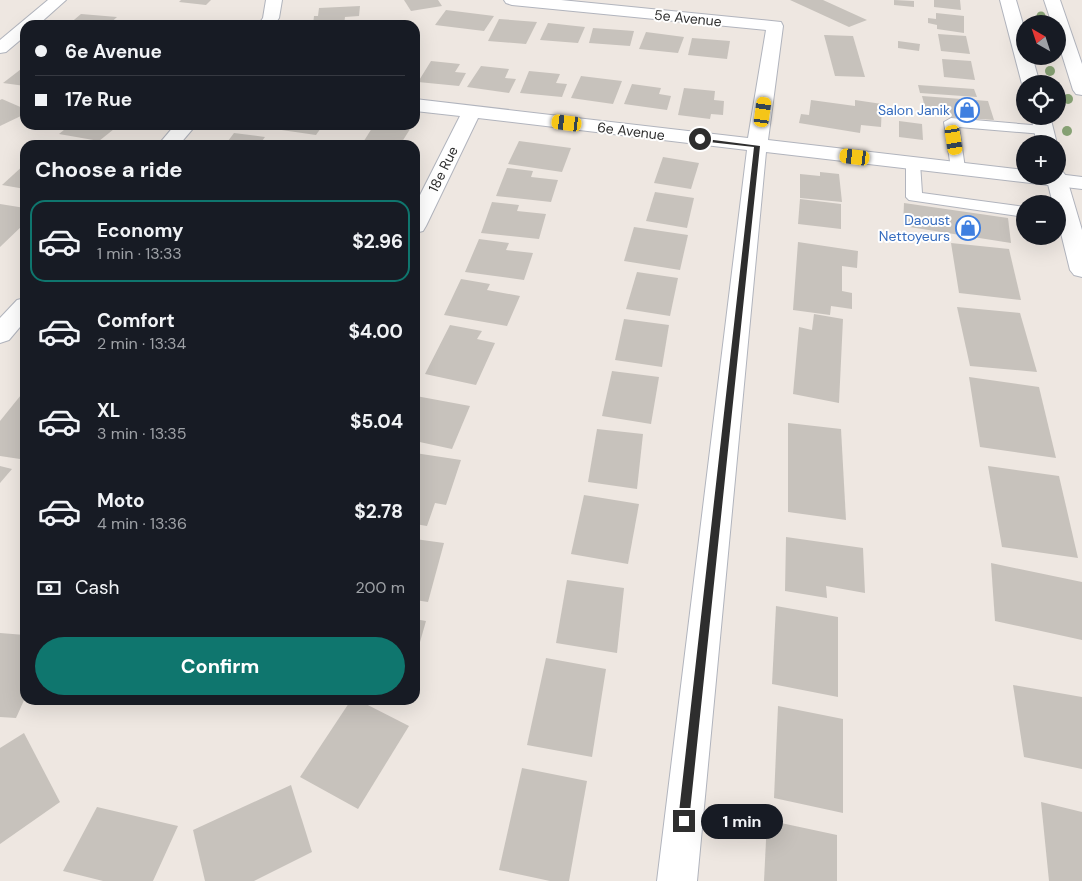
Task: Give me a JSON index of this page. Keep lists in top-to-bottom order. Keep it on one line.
{"streets":{"street":["5e Avenue","6e Avenue","18e Rue"]},"crossings":[["5e Avenue","6e Avenue"],["6e Avenue","18e Rue"]],"places":{"shop":["Salon Janik","Daoust Nettoyeurs"]},"north":"top left","page":{"map_buttons":["+","−"],"banner":["6e Avenue","17e Rue"],"heading":"Choose a ride","list":[{"name":"Economy","note":"1 min · 13:33","value":"$2.96"},{"name":"Comfort","note":"2 min · 13:34","value":"$4.00"},{"name":"XL","note":"3 min · 13:35","value":"$5.04"},{"name":"Moto","note":"4 min · 13:36","value":"$2.78"}],"pay":["Cash","200 m"],"buttons":"Confirm","bubble":"1 min"}}
